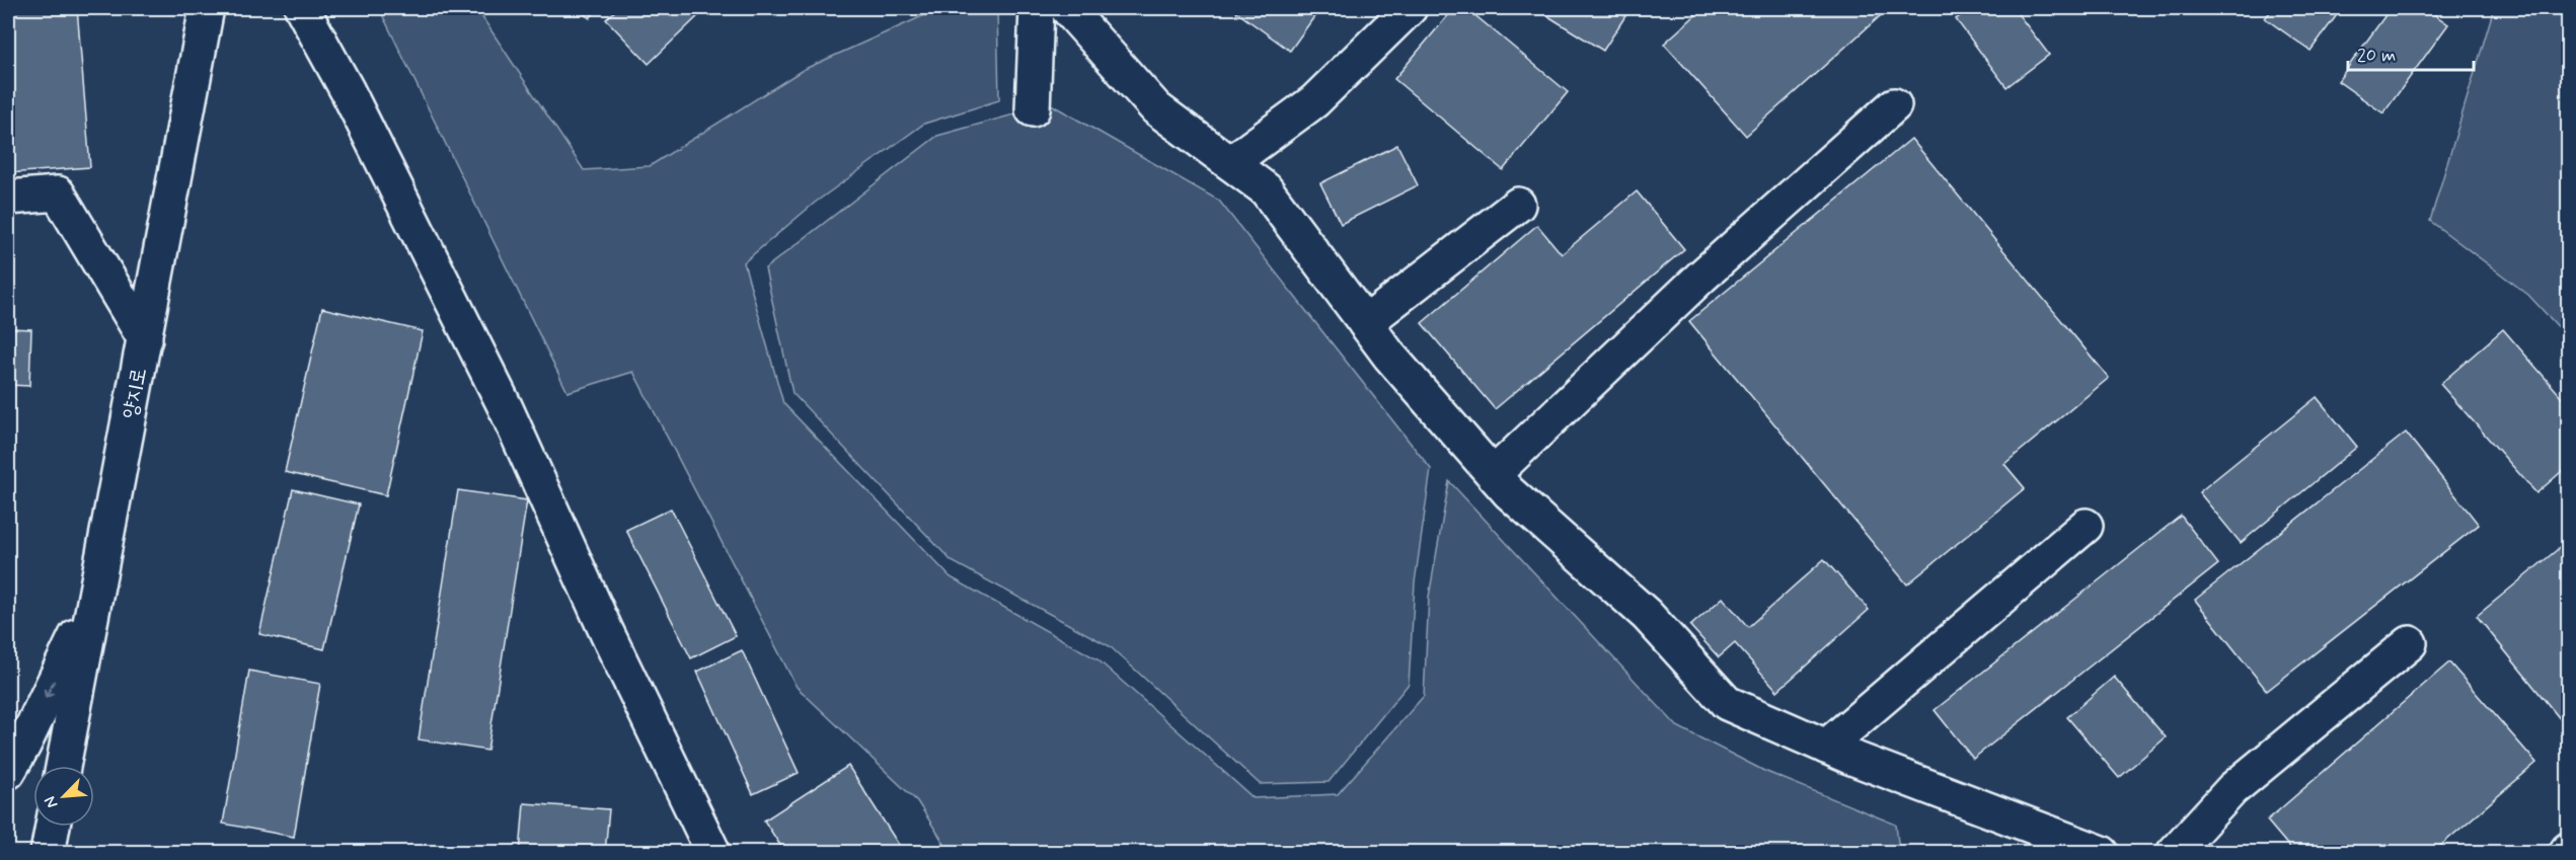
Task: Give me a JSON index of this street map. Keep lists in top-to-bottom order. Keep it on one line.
{"streets":{"street":["양지로"]},"scale_bar":"20 m","north":"bottom left"}
